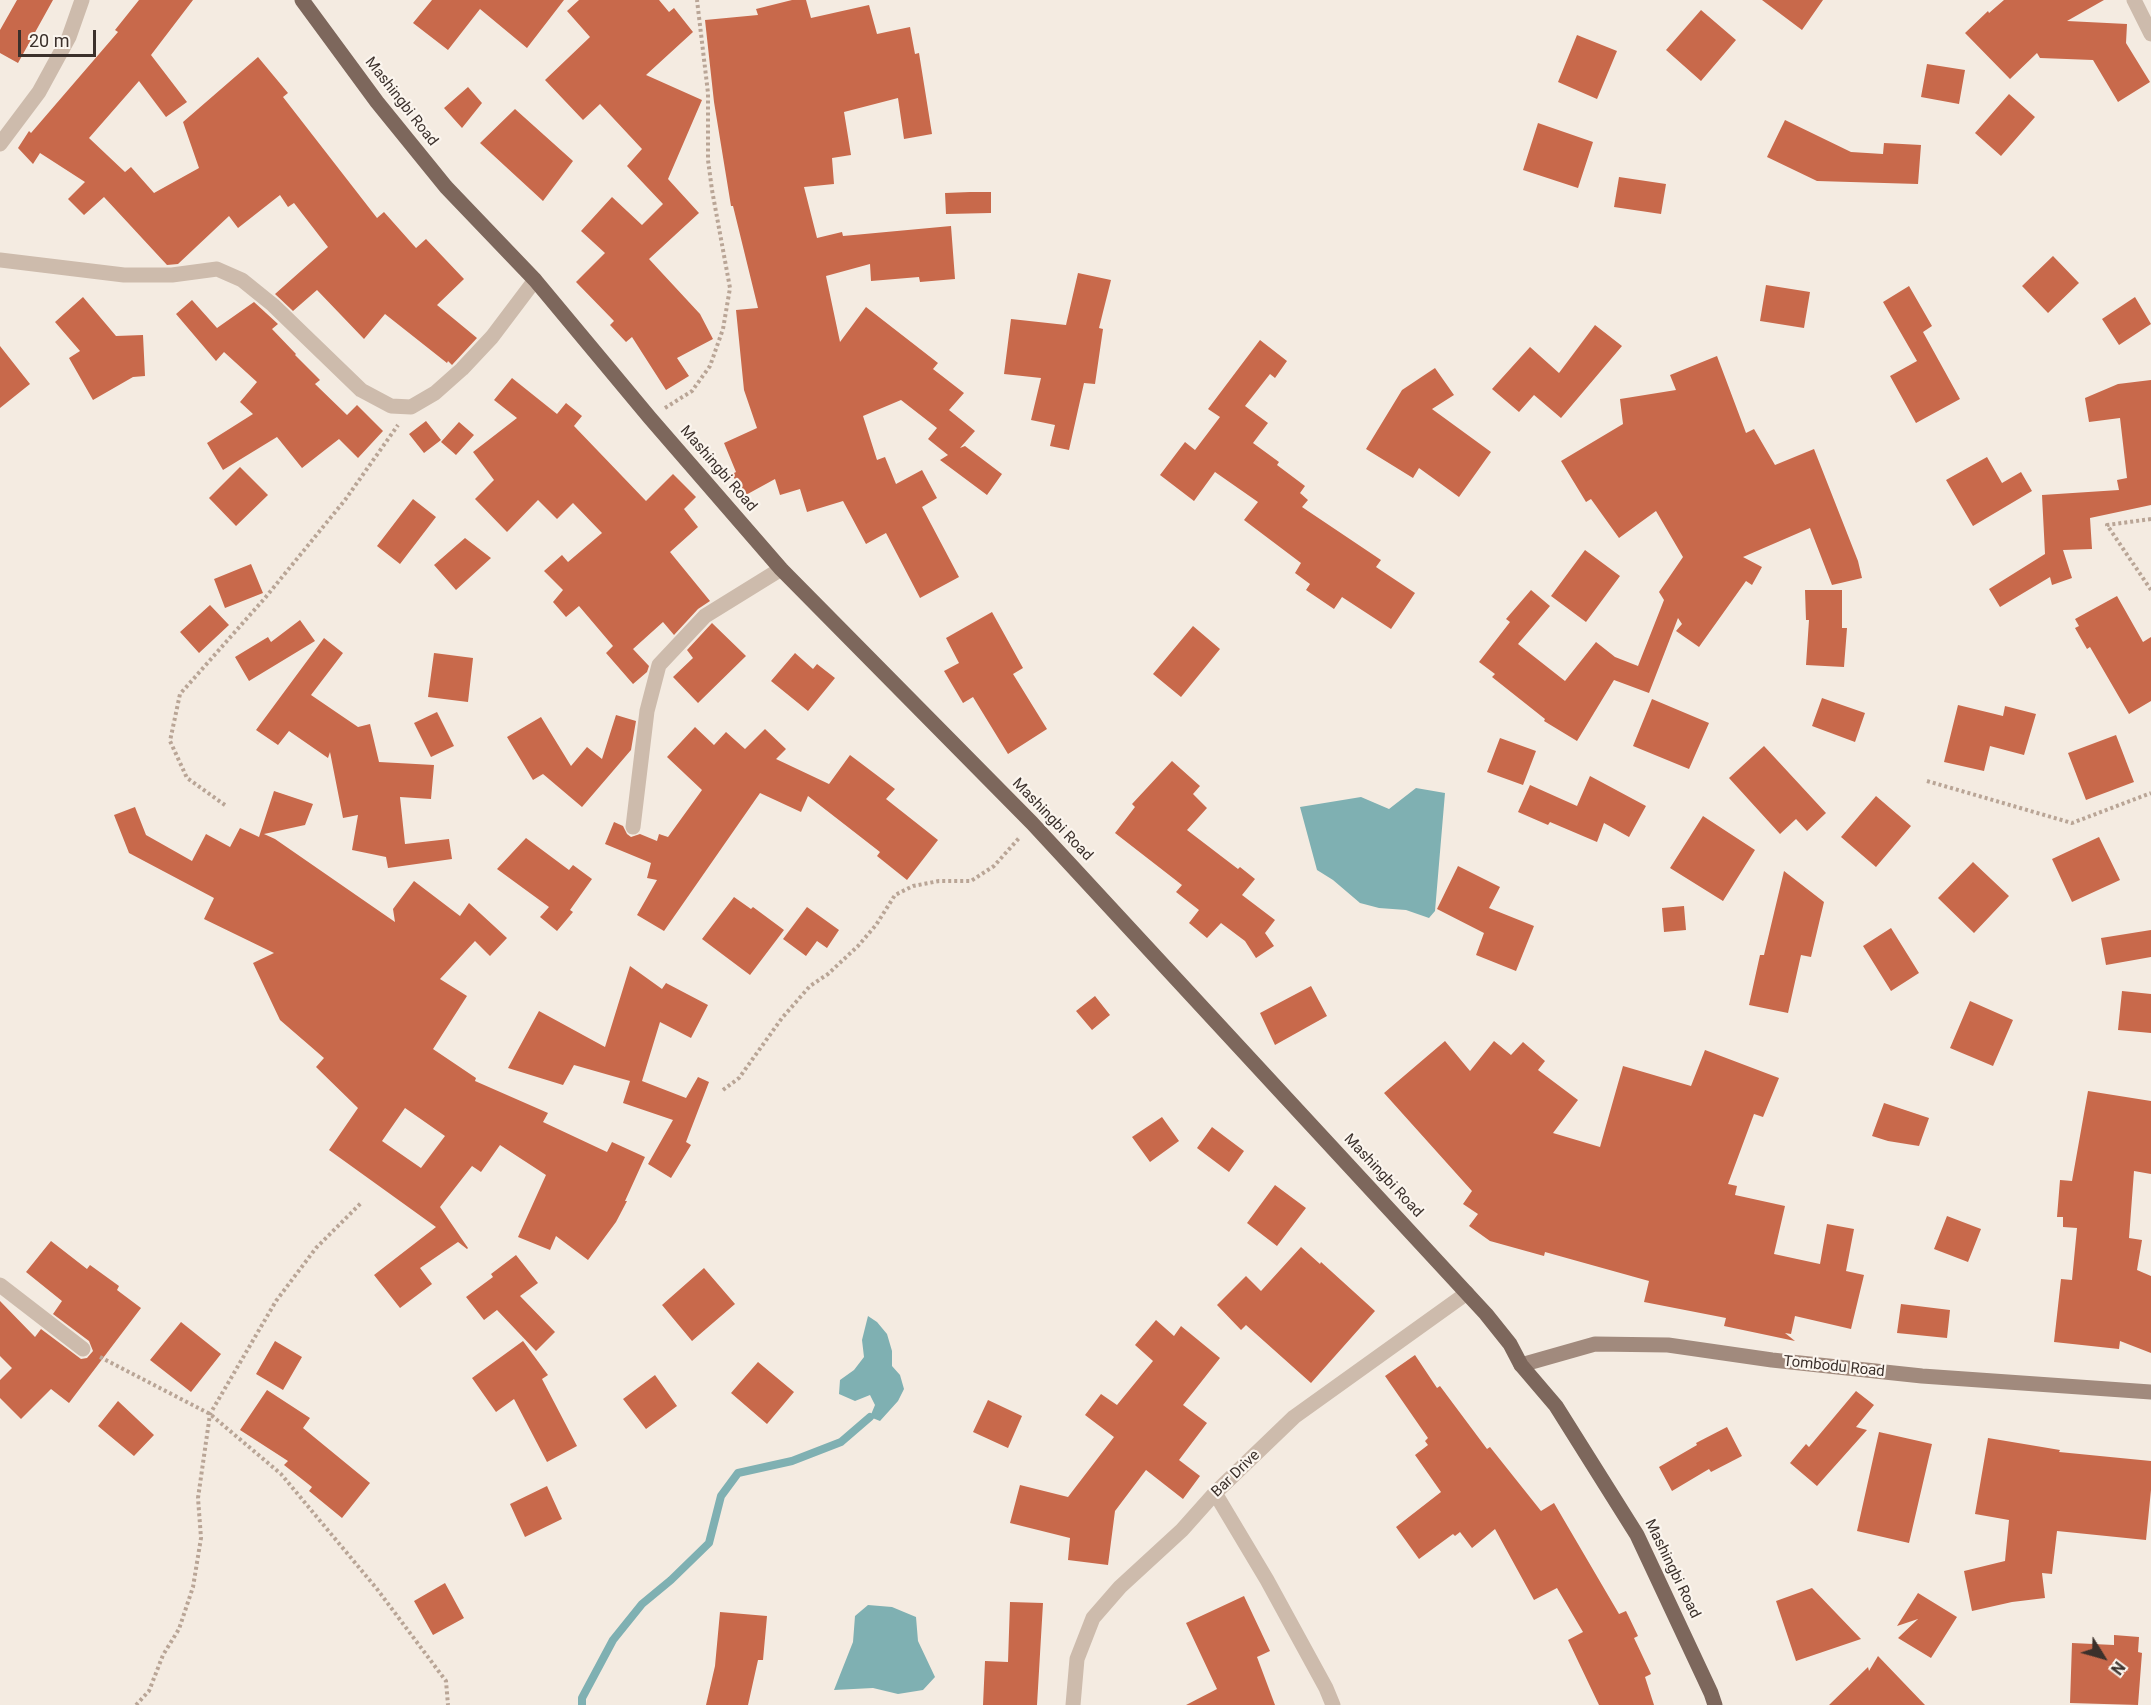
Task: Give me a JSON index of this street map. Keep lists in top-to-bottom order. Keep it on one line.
{"streets":{"main road":["Mashingbi Road","Tombodu Road"],"street":["Bar Drive"]},"crossings":[["Mashingbi Road","Tombodu Road"],["Mashingbi Road","Bar Drive"]],"scale_bar":"20 m","north":"bottom right"}
